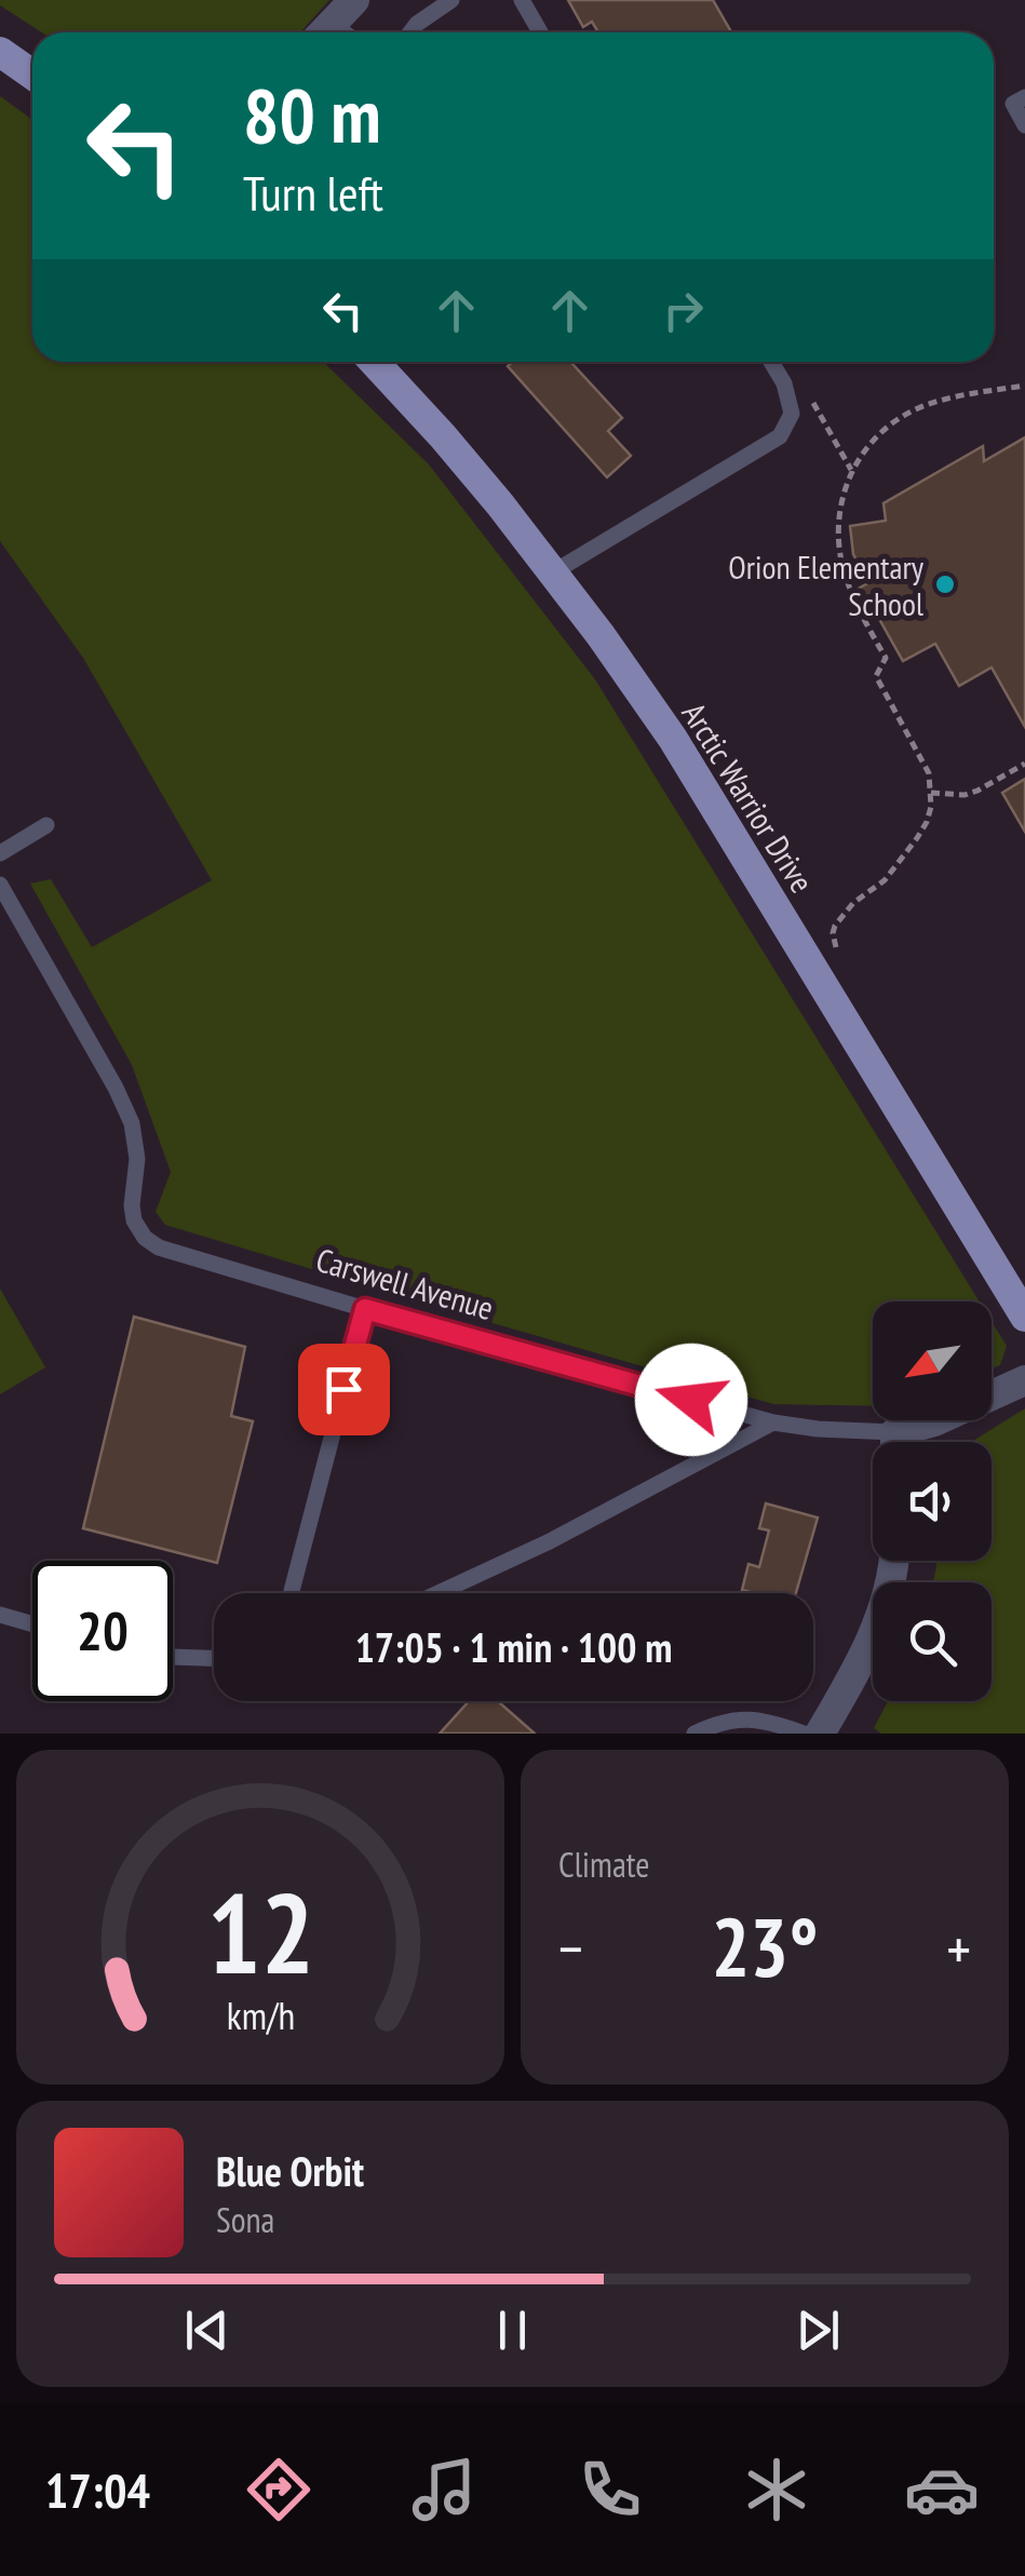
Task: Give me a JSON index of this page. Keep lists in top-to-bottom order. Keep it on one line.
{"streets":{"main road":["Arctic Warrior Drive"],"street":["Carswell Avenue"]},"places":["Orion Elementary School"],"north":"bottom left","page":{"turn":["80 m","Turn left"],"limit":"20","trip":"17:05 · 1 min · 100 m","tile":"Climate","heat":["−","23°","+"],"song":["Blue Orbit","Sona"],"tabs":"17:04","gauge":["12","km/h"]}}
